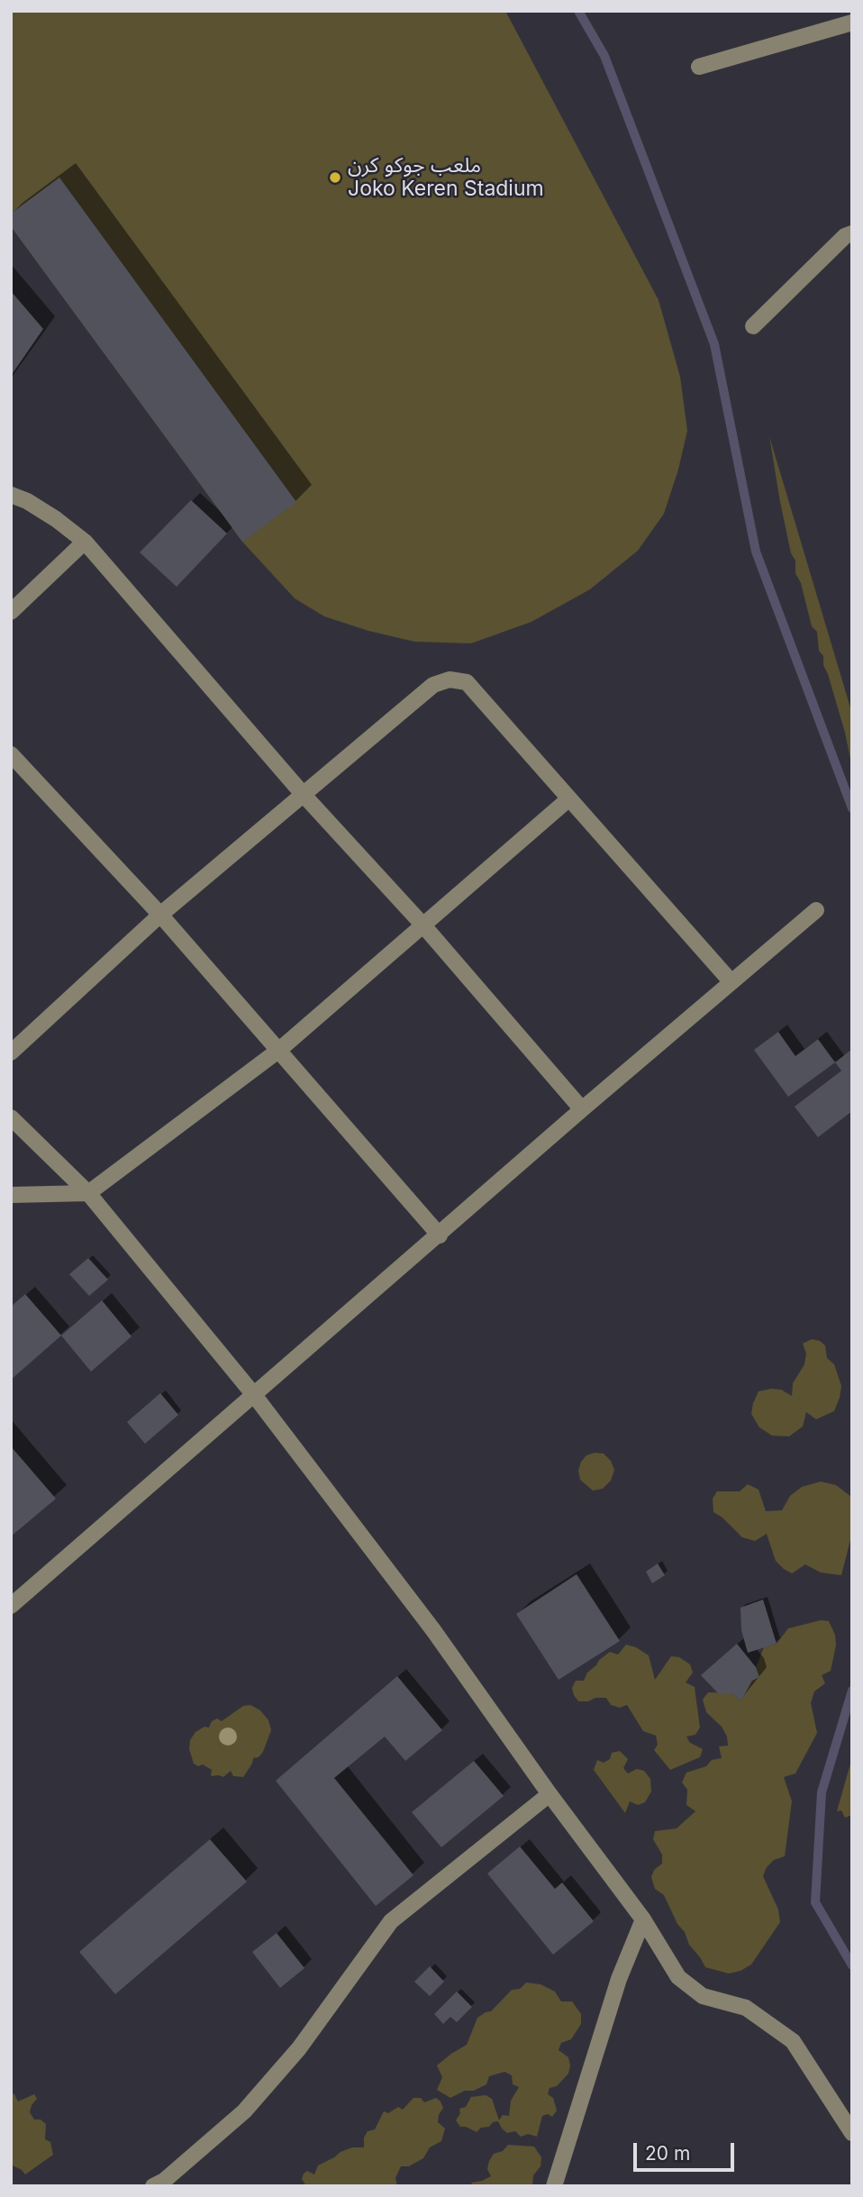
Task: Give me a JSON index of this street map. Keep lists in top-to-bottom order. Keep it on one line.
{"places":["ملعب جوكو كرن Joko Keren Stadium"],"scale_bar":"20 m"}
